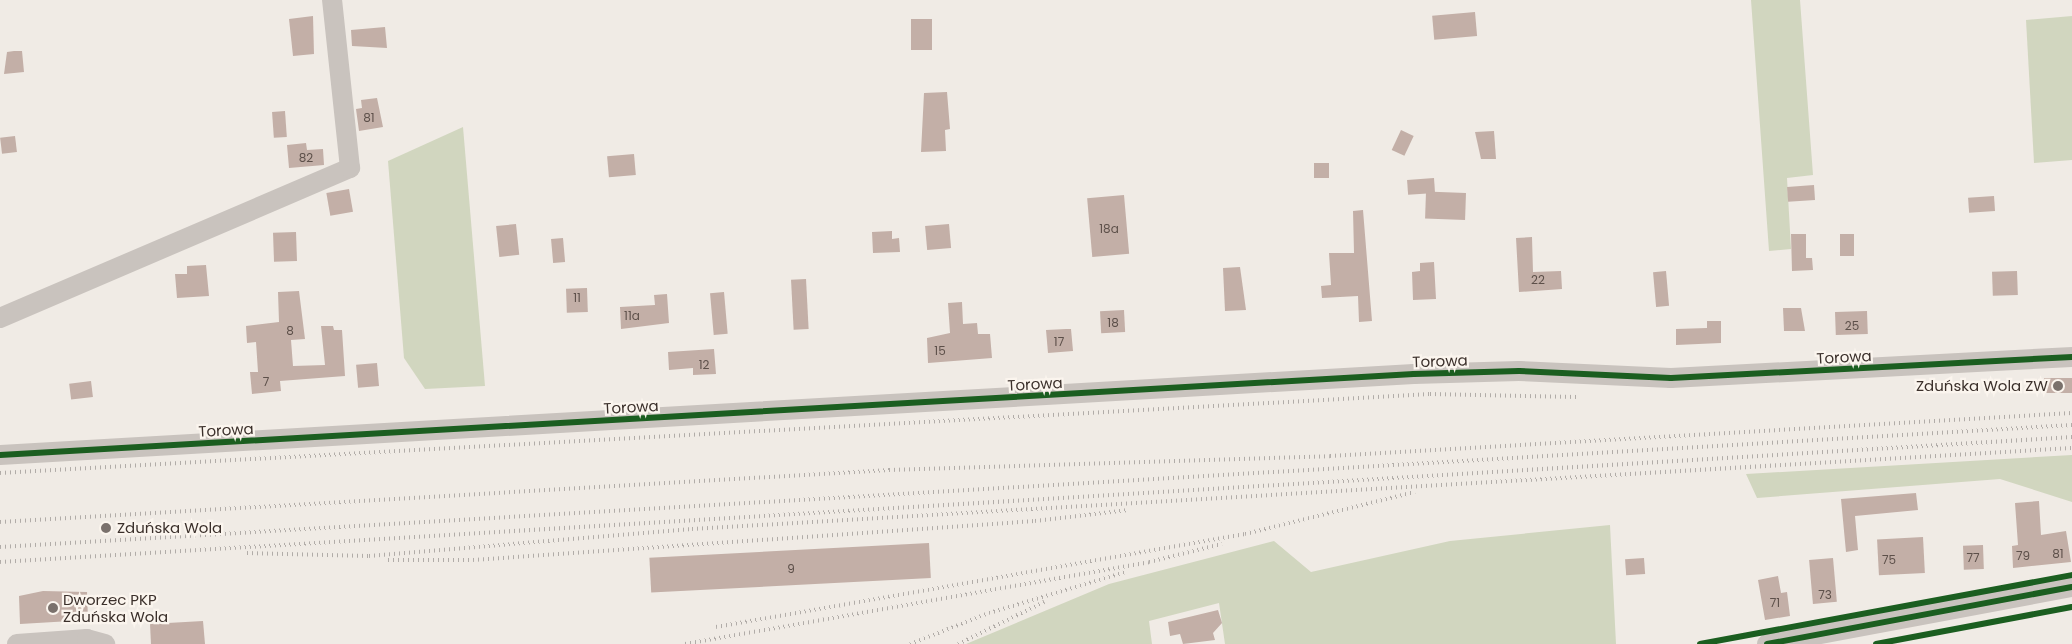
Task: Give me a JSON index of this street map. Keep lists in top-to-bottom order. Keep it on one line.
{"streets":{"street":["Torowa"]},"places":["Zduńska Wola ZW","Zduńska Wola","Dworzec PKP Zduńska Wola"],"house_numbers":["81","82","18a","22","11","11a","18","25","8","17","15","12","7","81","79","77","75","9","73","71"]}
